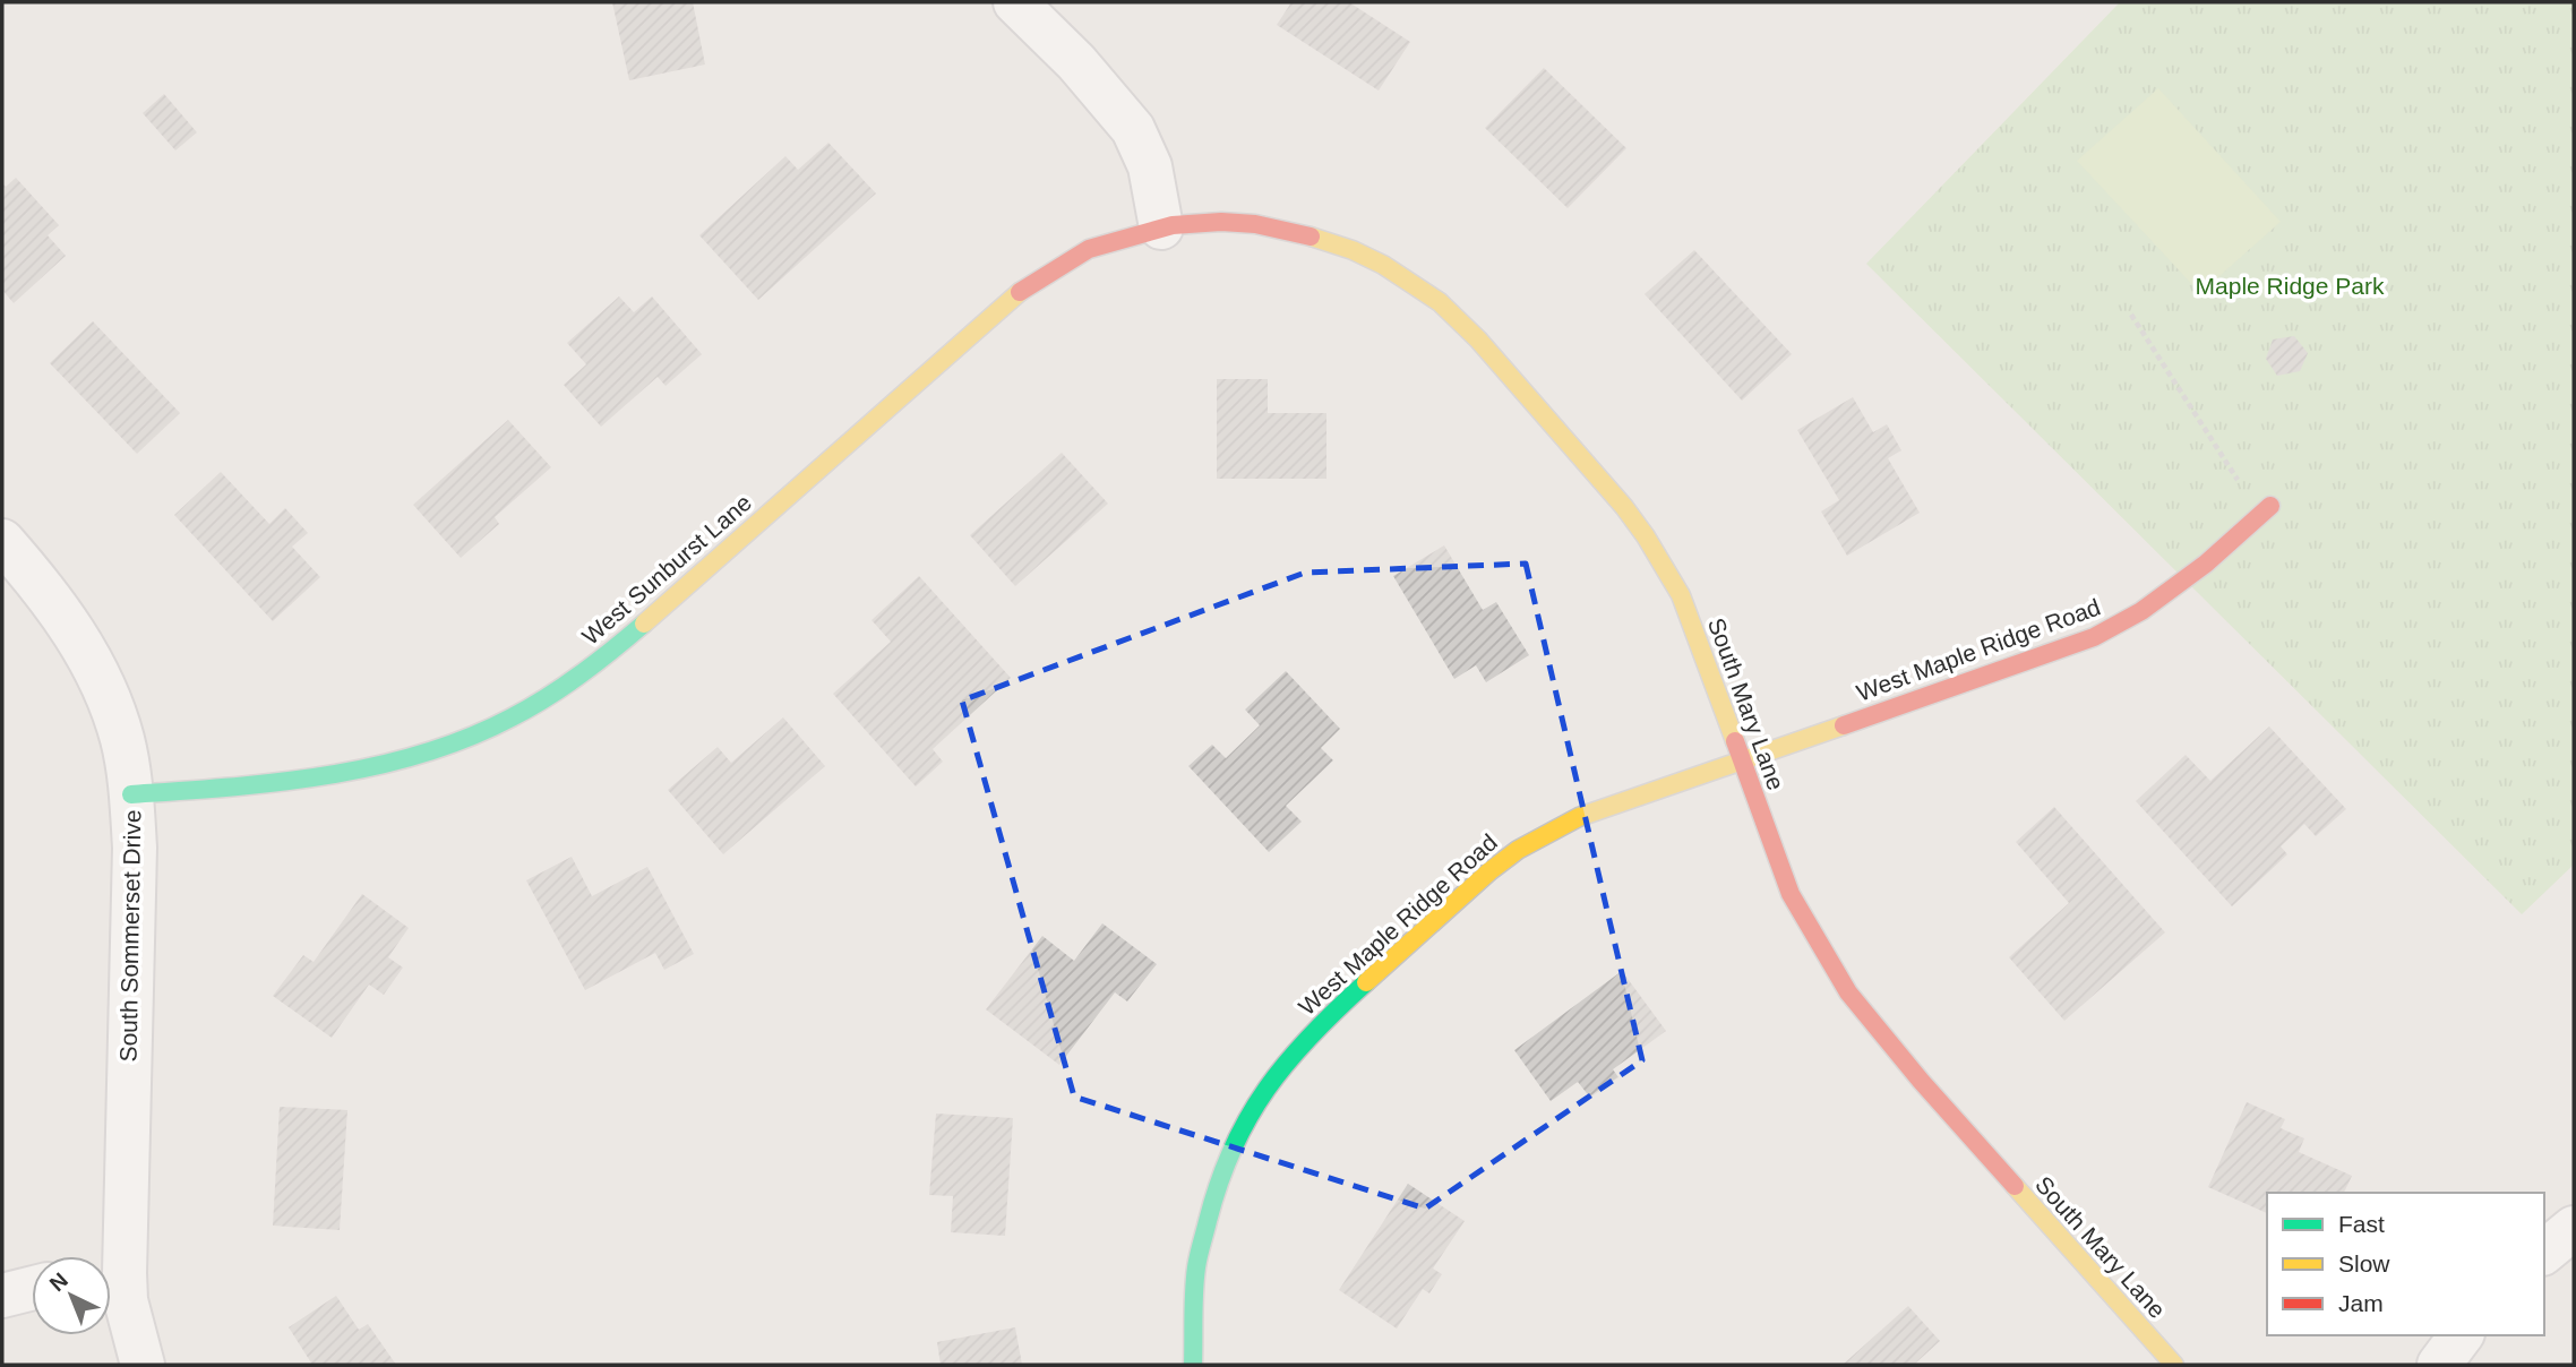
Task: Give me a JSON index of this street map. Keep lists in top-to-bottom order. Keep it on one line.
{"streets":{"street":["West Sunburst Lane","West Maple Ridge Road","South Mary Lane","South Sommerset Drive"]},"crossings":[["West Sunburst Lane","South Mary Lane"],["West Sunburst Lane","South Sommerset Drive"],["West Maple Ridge Road","South Mary Lane"]],"parks":["Maple Ridge Park"],"legend":["Fast","Slow","Jam"],"north":"top left"}
